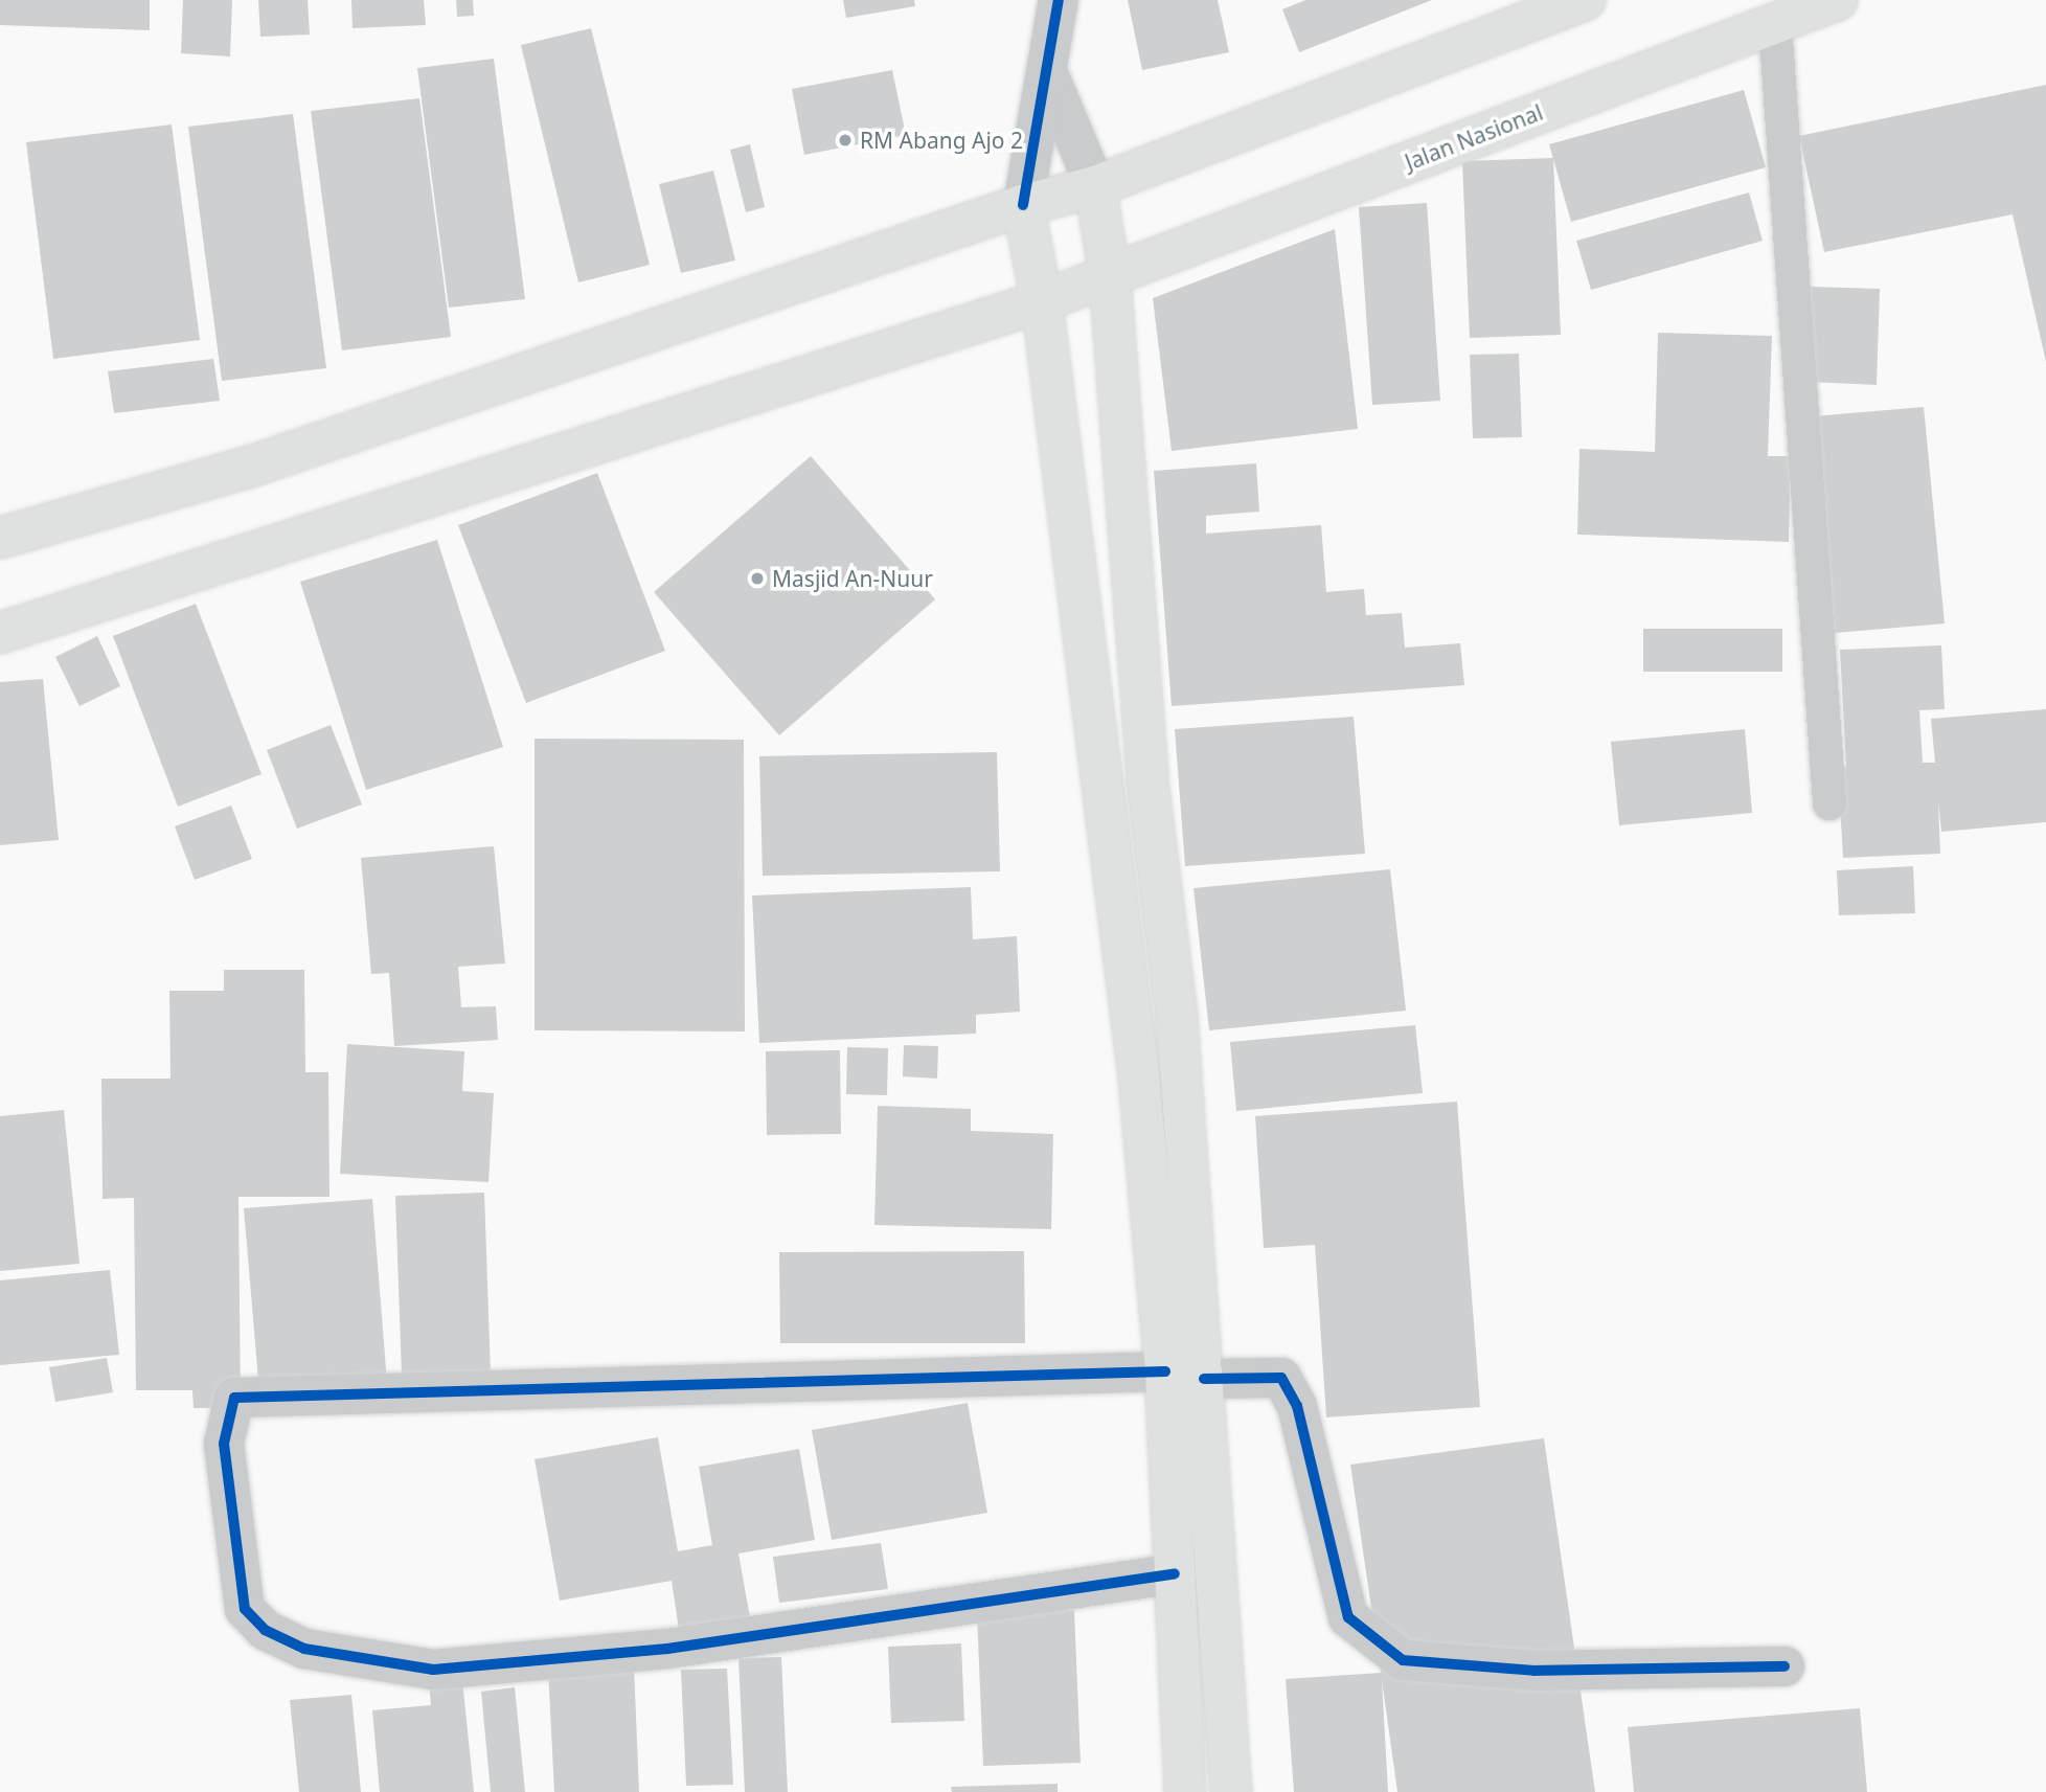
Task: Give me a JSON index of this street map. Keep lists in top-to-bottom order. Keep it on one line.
{"streets":{"highway":["Jalan Nasional"]},"places":["RM Abang Ajo 2","Masjid An-Nuur"]}
